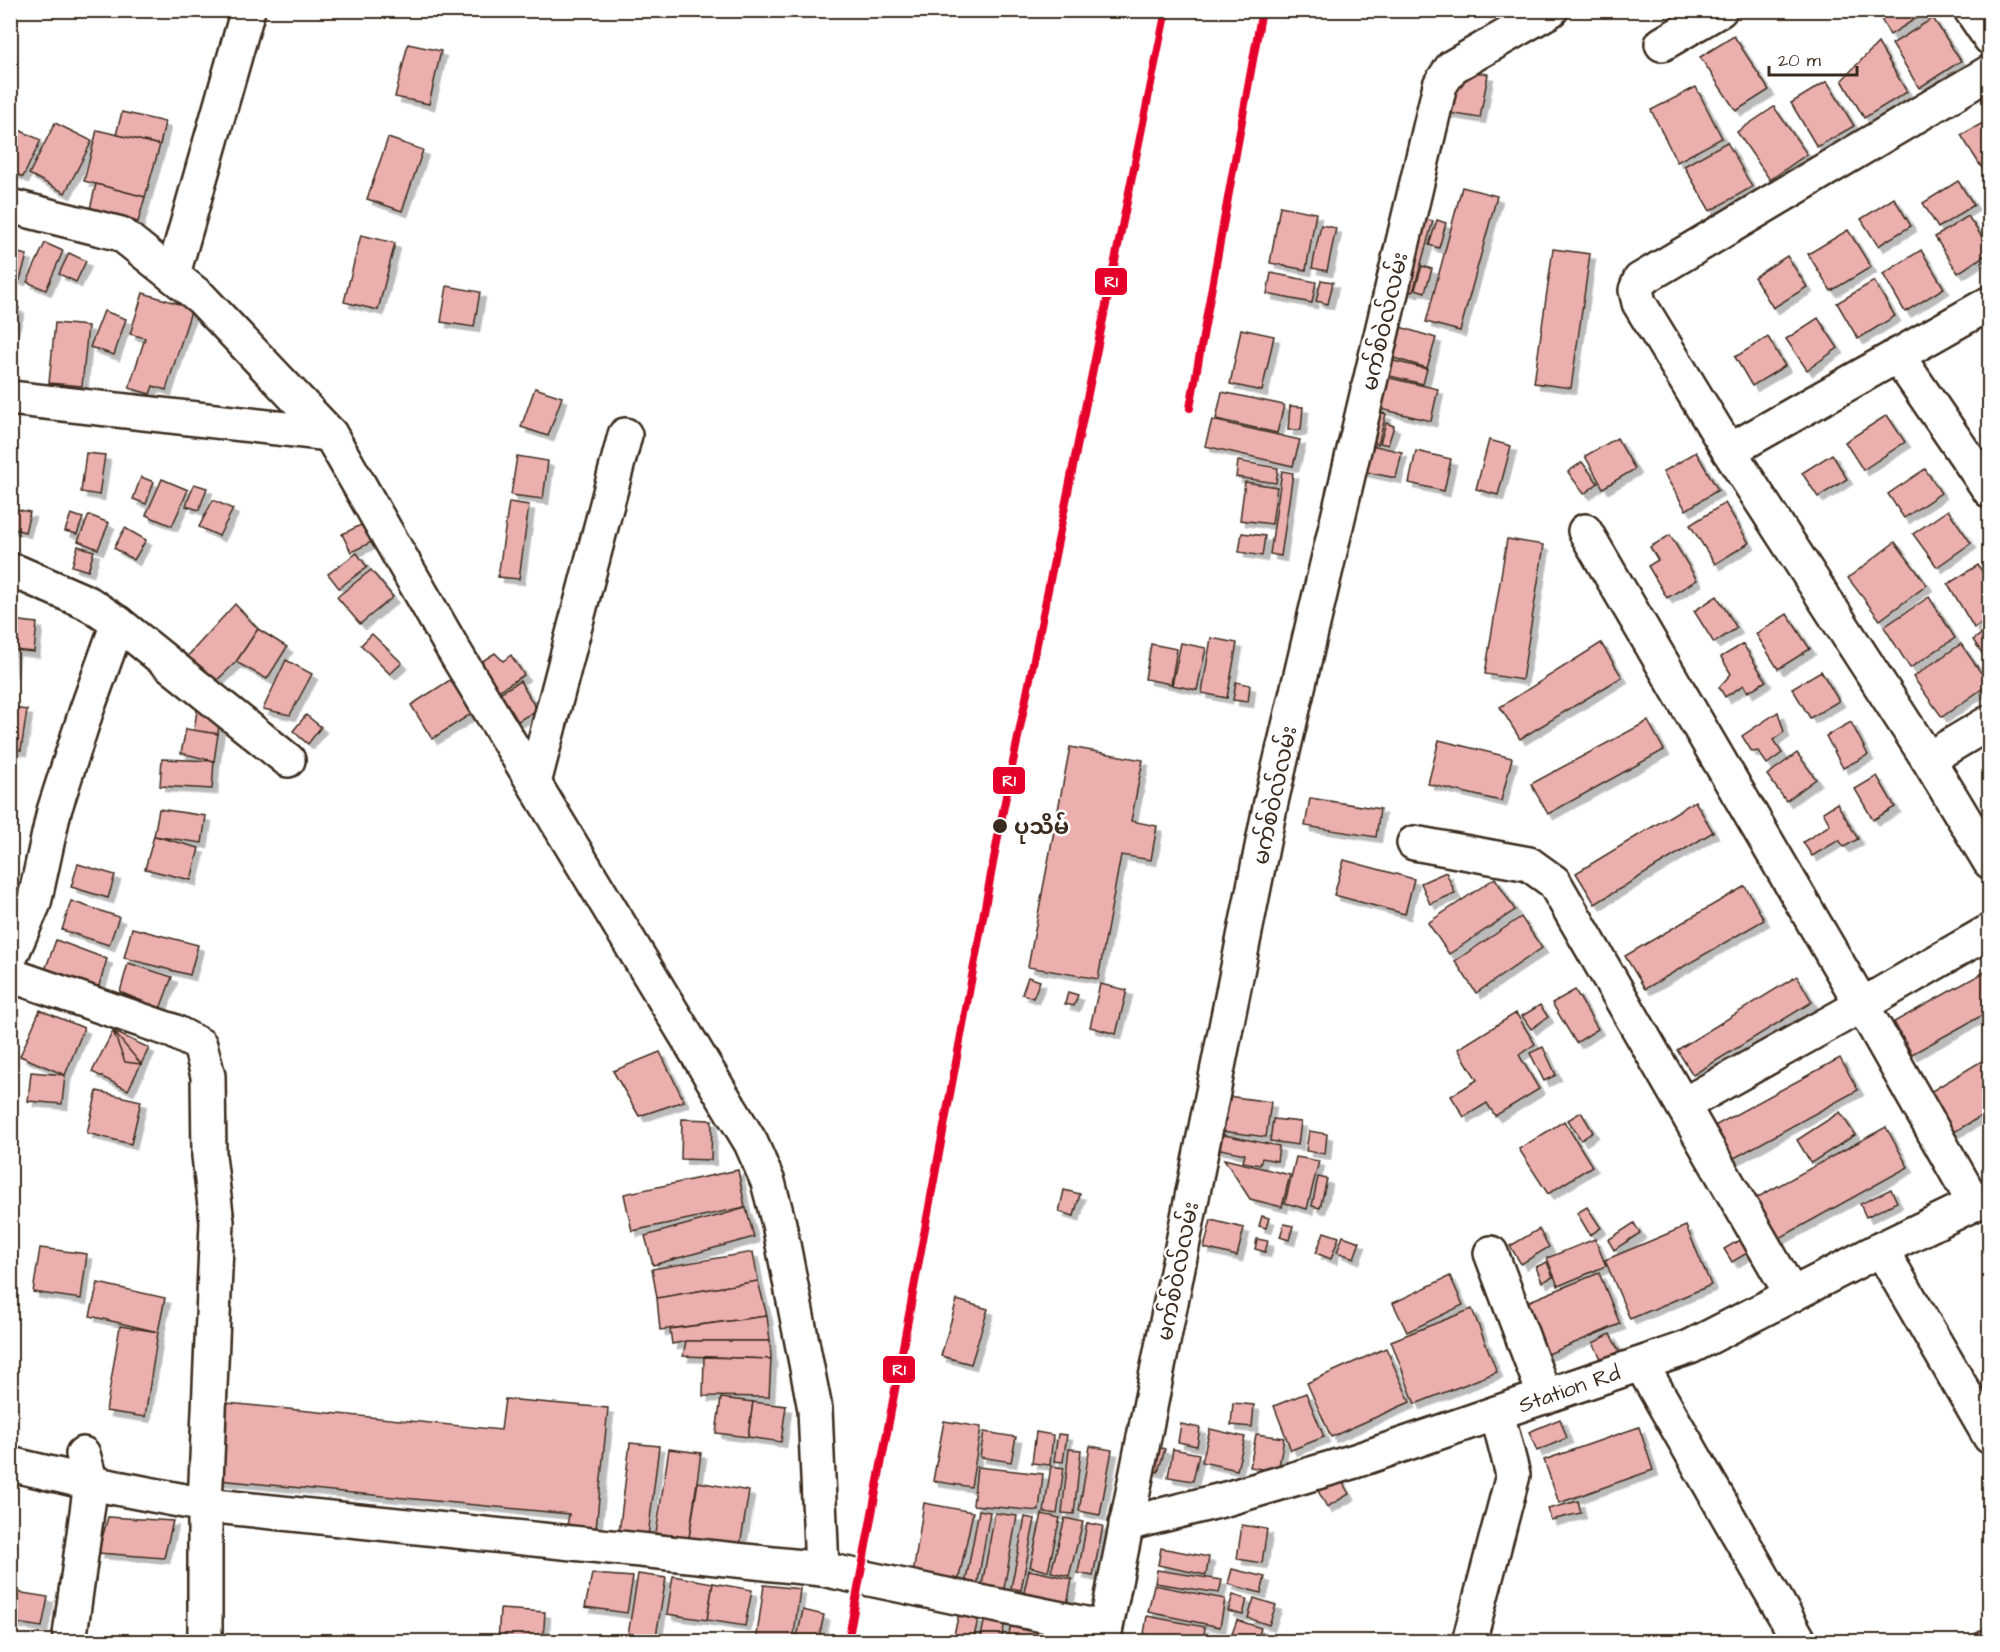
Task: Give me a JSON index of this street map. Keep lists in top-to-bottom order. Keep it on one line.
{"streets":{"street":["မက်စ်ဝဲလ်လမ်း","Station Rd"]},"crossings":[["မက်စ်ဝဲလ်လမ်း","Station Rd"]],"places":["ပုသိမ်"],"lines":["transit line R1"],"scale_bar":"20 m"}
